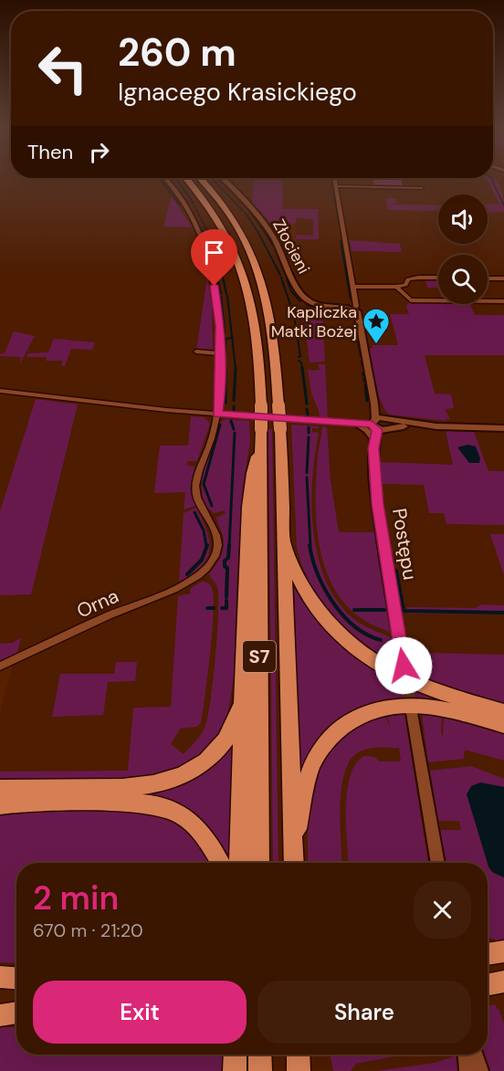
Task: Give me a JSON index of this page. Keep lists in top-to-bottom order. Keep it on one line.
{"streets":{"highway":["S7"],"street":["Złocieni","Postępu","Orna"]},"crossings":[["Złocieni","Postępu"]],"places":{"place":["Kapliczka Matki Bożej"]},"page":{"turn":["260 m","Ignacego Krasickiego"],"then":"Then","heading":["2 min","670 m · 21:20"],"buttons":["Exit","Share"]}}
